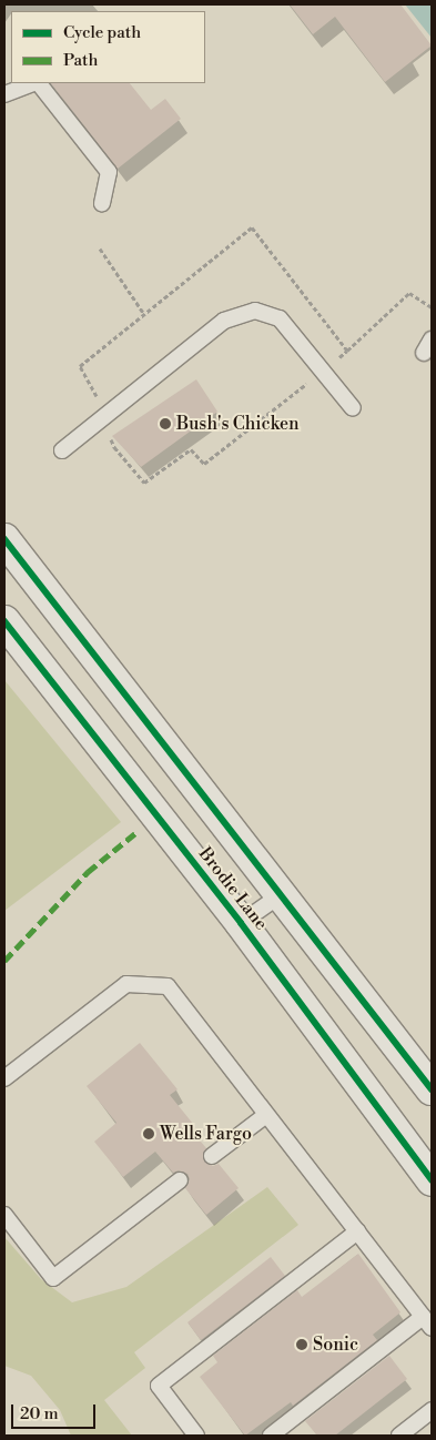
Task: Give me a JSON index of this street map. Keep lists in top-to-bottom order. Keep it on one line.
{"streets":{"main road":["Brodie Lane"]},"places":["Bush's Chicken","Wells Fargo","Sonic"],"legend":["Cycle path","Path"],"scale_bar":"20 m"}
